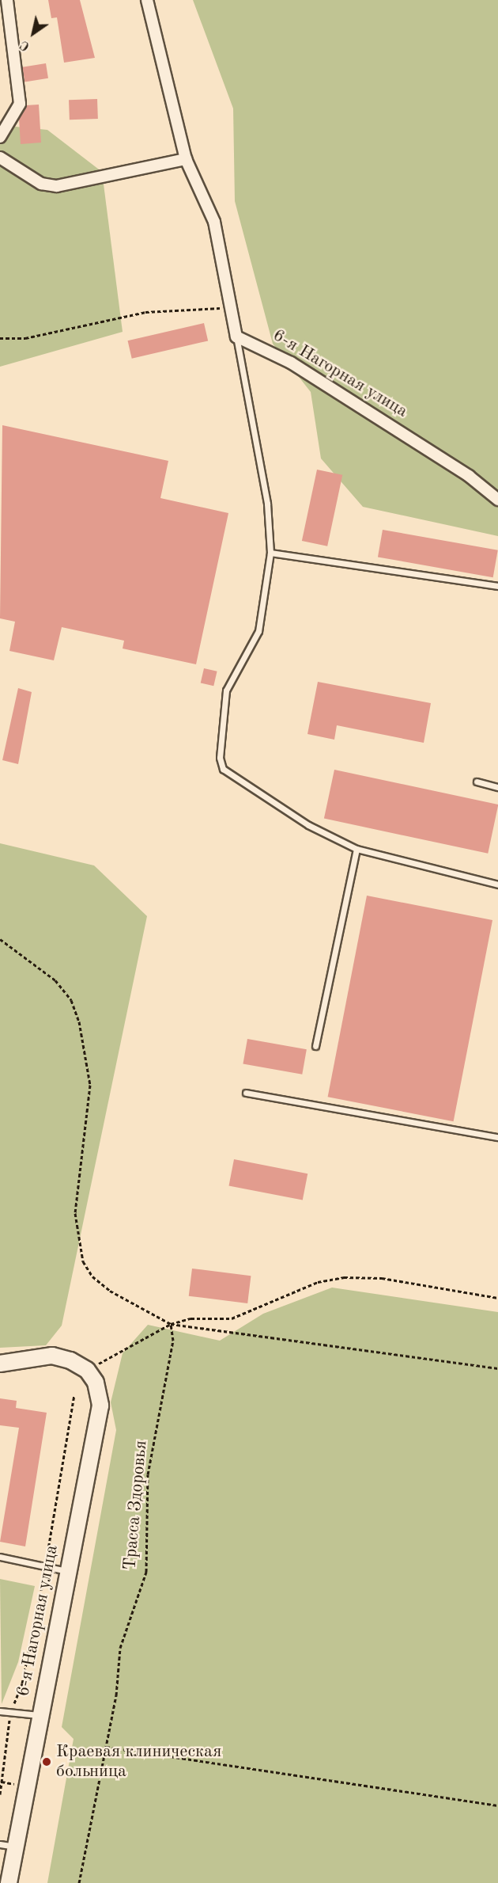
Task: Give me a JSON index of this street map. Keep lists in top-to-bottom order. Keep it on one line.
{"streets":{"street":["6-я Нагорная улица"],"path":["Трасса Здоровья"]},"places":["Краевая клиническая больница"],"north":"bottom left"}
